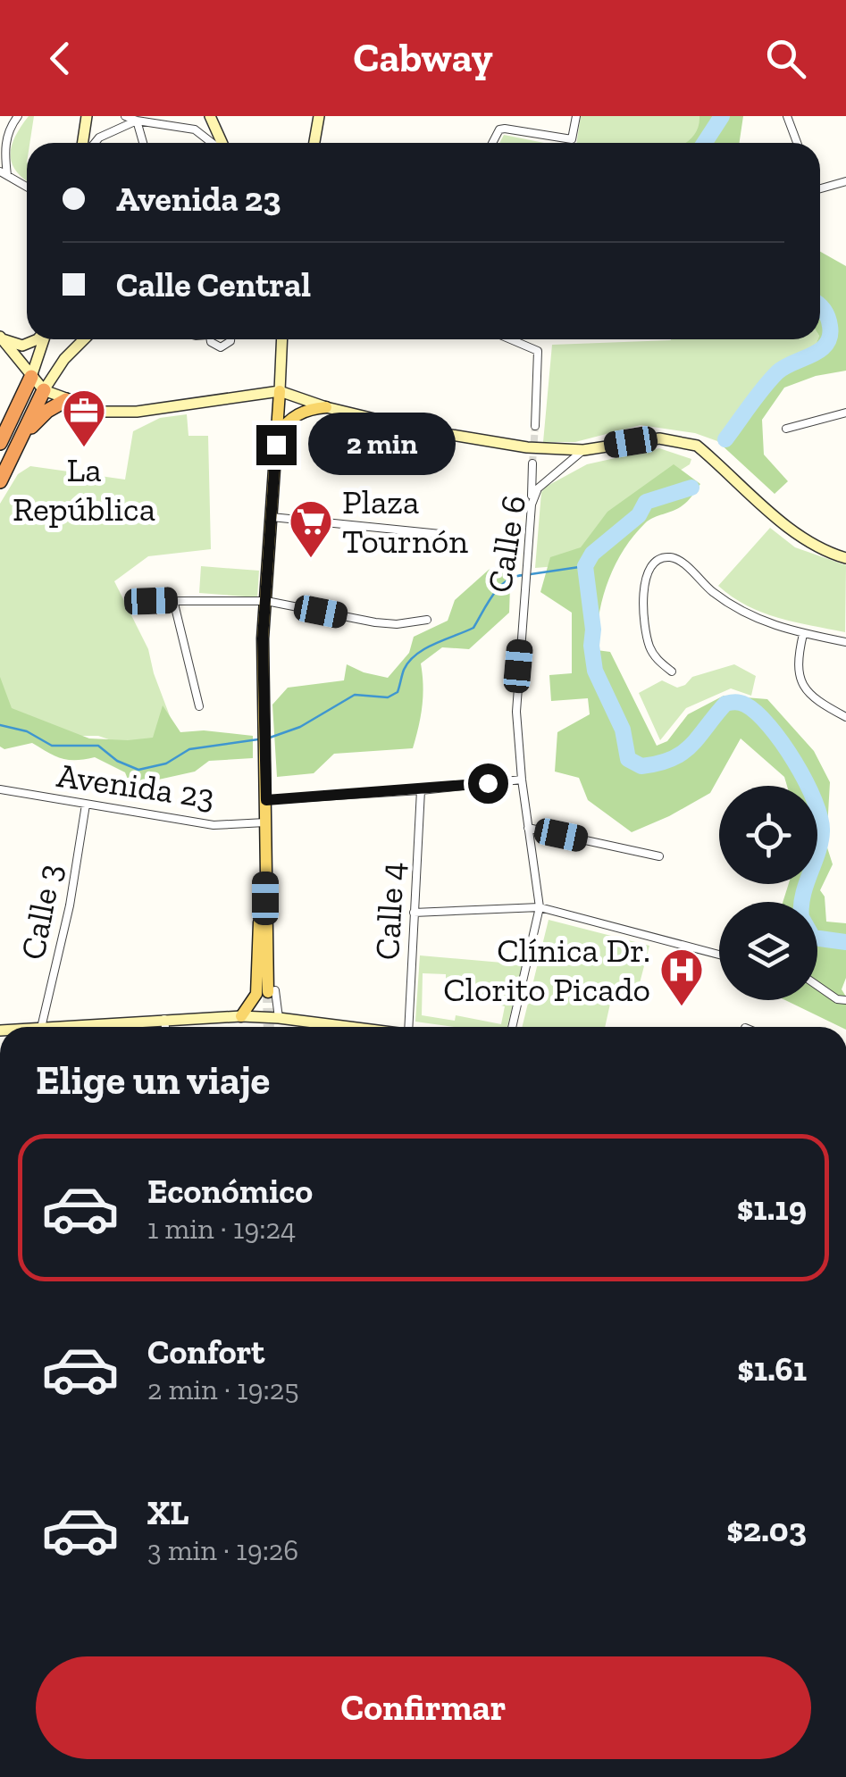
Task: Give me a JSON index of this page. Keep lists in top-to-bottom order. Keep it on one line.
{"streets":{"street":["Calle 6","Avenida 23","Calle 4","Calle 3"]},"crossings":[["Avenida 23","Calle 3"]],"places":{"office":["La República"],"supermarket":["Plaza Tournón"],"hospital":["Clínica Dr. Clorito Picado"]},"page":{"header":"Cabway","banner":["Avenida 23","Calle Central"],"bubble":"2 min","heading":"Elige un viaje","list":[{"name":"Económico","note":"1 min · 19:24","value":"$1.19"},{"name":"Confort","note":"2 min · 19:25","value":"$1.61"},{"name":"XL","note":"3 min · 19:26","value":"$2.03"}],"buttons":"Confirmar"}}
